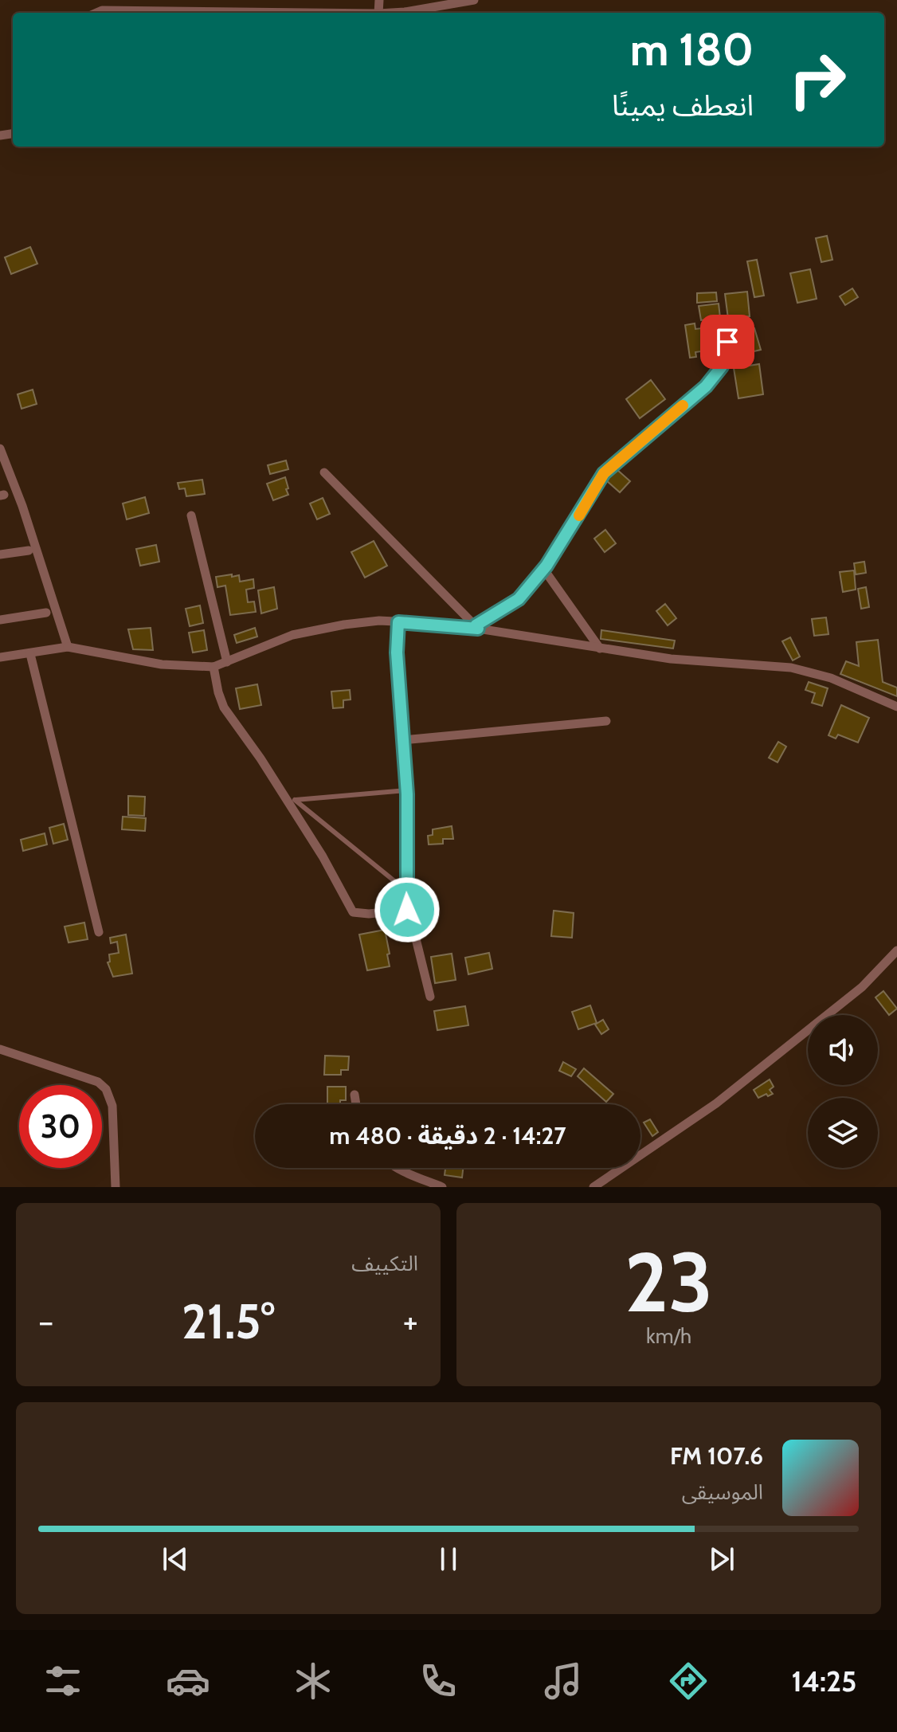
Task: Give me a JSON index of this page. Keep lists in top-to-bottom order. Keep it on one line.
{"page":{"turn":["180 m","انعطف يمينًا"],"limit":"30","trip":"14:27 · 2 دقيقة · 480 m","tile":[["23","km/h"],"التكييف"],"heat":["−","21.5°","+"],"song":["107.6 FM","الموسيقى"],"tabs":"14:25"}}
